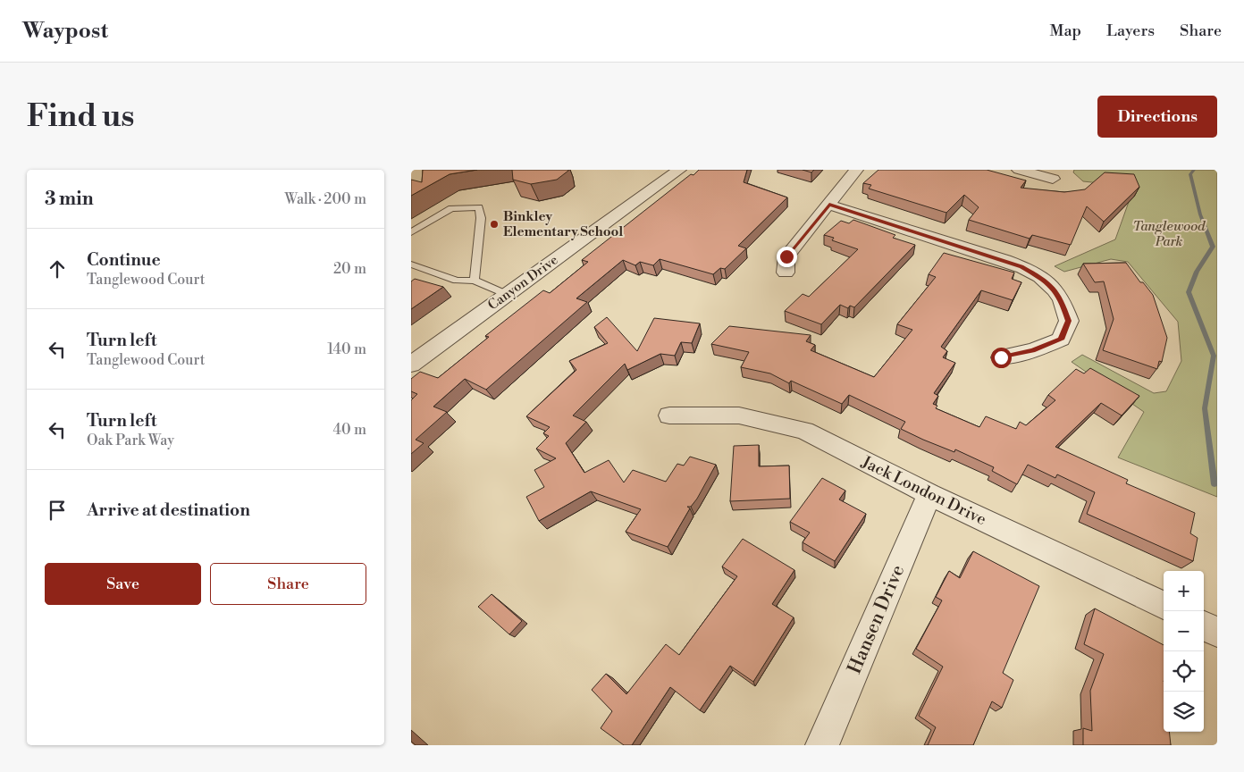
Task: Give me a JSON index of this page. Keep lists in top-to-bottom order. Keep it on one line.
{"streets":{"street":["Canyon Drive","Jack London Drive","Hansen Drive"]},"crossings":[["Jack London Drive","Hansen Drive"]],"parks":["Tanglewood Park"],"places":["Binkley Elementary School"],"page":{"header":"Waypost","nav":["Map","Layers","Share"],"buttons":["Directions",["Save","Share"]],"title":"Find us","heading":["3 min","Walk · 200 m"],"list":[["Continue","Tanglewood Court","20 m"],["Turn left","Tanglewood Court","140 m"],["Turn left","Oak Park Way","40 m"],"Arrive at destination"],"map_buttons":["+","−"]}}
